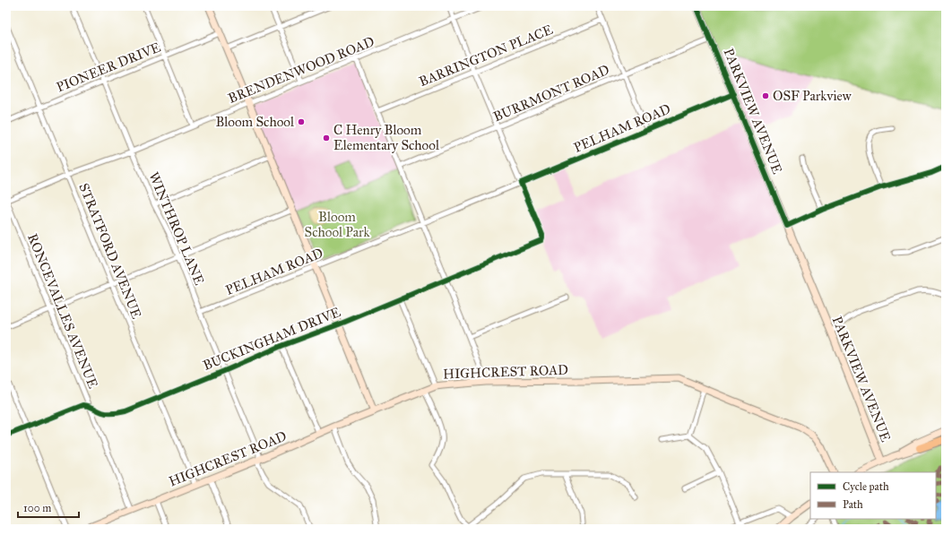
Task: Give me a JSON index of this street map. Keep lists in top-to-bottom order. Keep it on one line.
{"streets":{"street":["BARRINGTON PLACE","PIONEER DRIVE","BRENDENWOOD ROAD","BURRMONT ROAD","PARKVIEW AVENUE","PELHAM ROAD","WINTHROP LANE","STRATFORD AVENUE","RONCEVALLES AVENUE","BUCKINGHAM DRIVE","HIGHCREST ROAD"]},"crossings":[["PIONEER DRIVE","WINTHROP LANE"],["PIONEER DRIVE","STRATFORD AVENUE"],["BRENDENWOOD ROAD","WINTHROP LANE"],["BRENDENWOOD ROAD","STRATFORD AVENUE"],["BRENDENWOOD ROAD","RONCEVALLES AVENUE"],["BURRMONT ROAD","PARKVIEW AVENUE"],["PARKVIEW AVENUE","PELHAM ROAD"],["PELHAM ROAD","WINTHROP LANE"],["PELHAM ROAD","BUCKINGHAM DRIVE"],["WINTHROP LANE","BUCKINGHAM DRIVE"],["WINTHROP LANE","HIGHCREST ROAD"],["STRATFORD AVENUE","BUCKINGHAM DRIVE"],["STRATFORD AVENUE","HIGHCREST ROAD"],["RONCEVALLES AVENUE","BUCKINGHAM DRIVE"],["RONCEVALLES AVENUE","HIGHCREST ROAD"]],"parks":["Bloom School Park"],"places":["OSF Parkview","Bloom School","C Henry Bloom Elementary School"],"legend":["Cycle path","Path"],"scale_bar":"100 m"}
